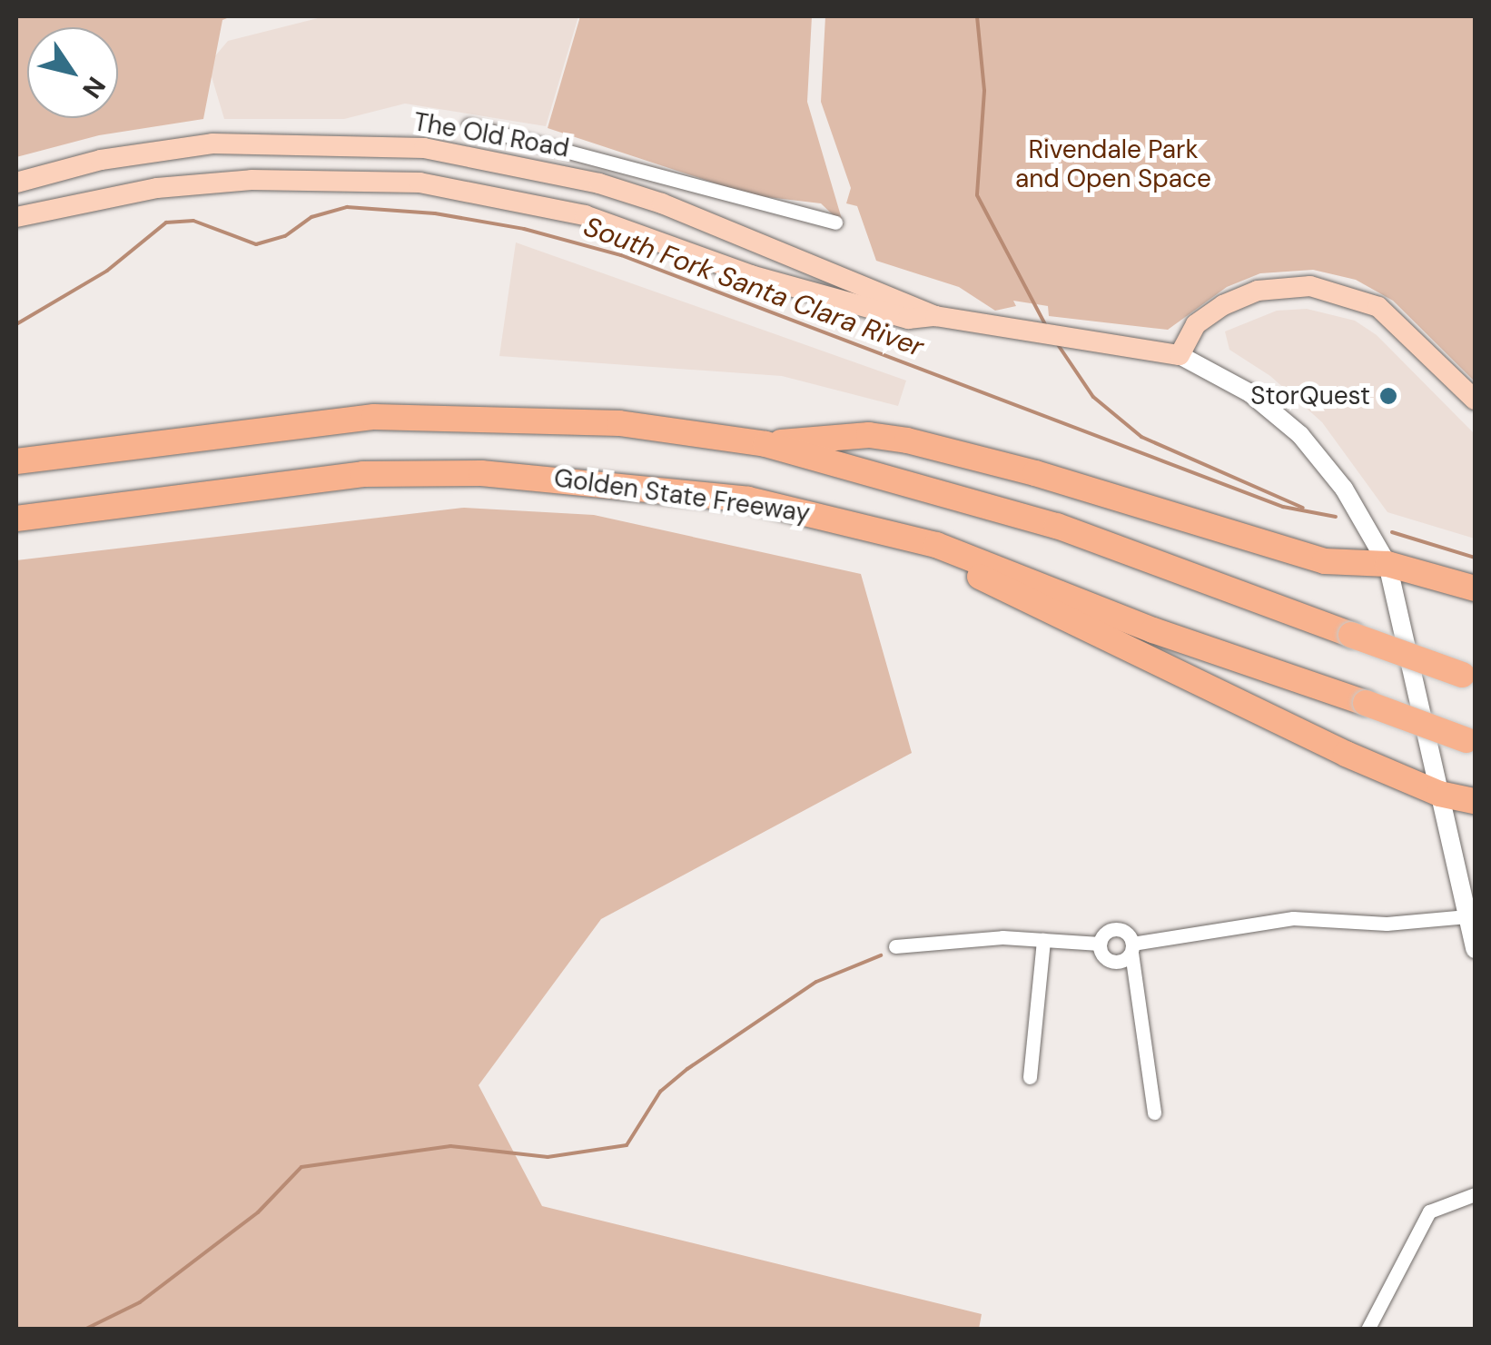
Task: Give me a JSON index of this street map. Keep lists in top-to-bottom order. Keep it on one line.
{"streets":{"highway":["Golden State Freeway"],"main road":["The Old Road"]},"water":["South Fork Santa Clara River"],"parks":["Rivendale Park and Open Space"],"places":["StorQuest"],"north":"bottom right"}
